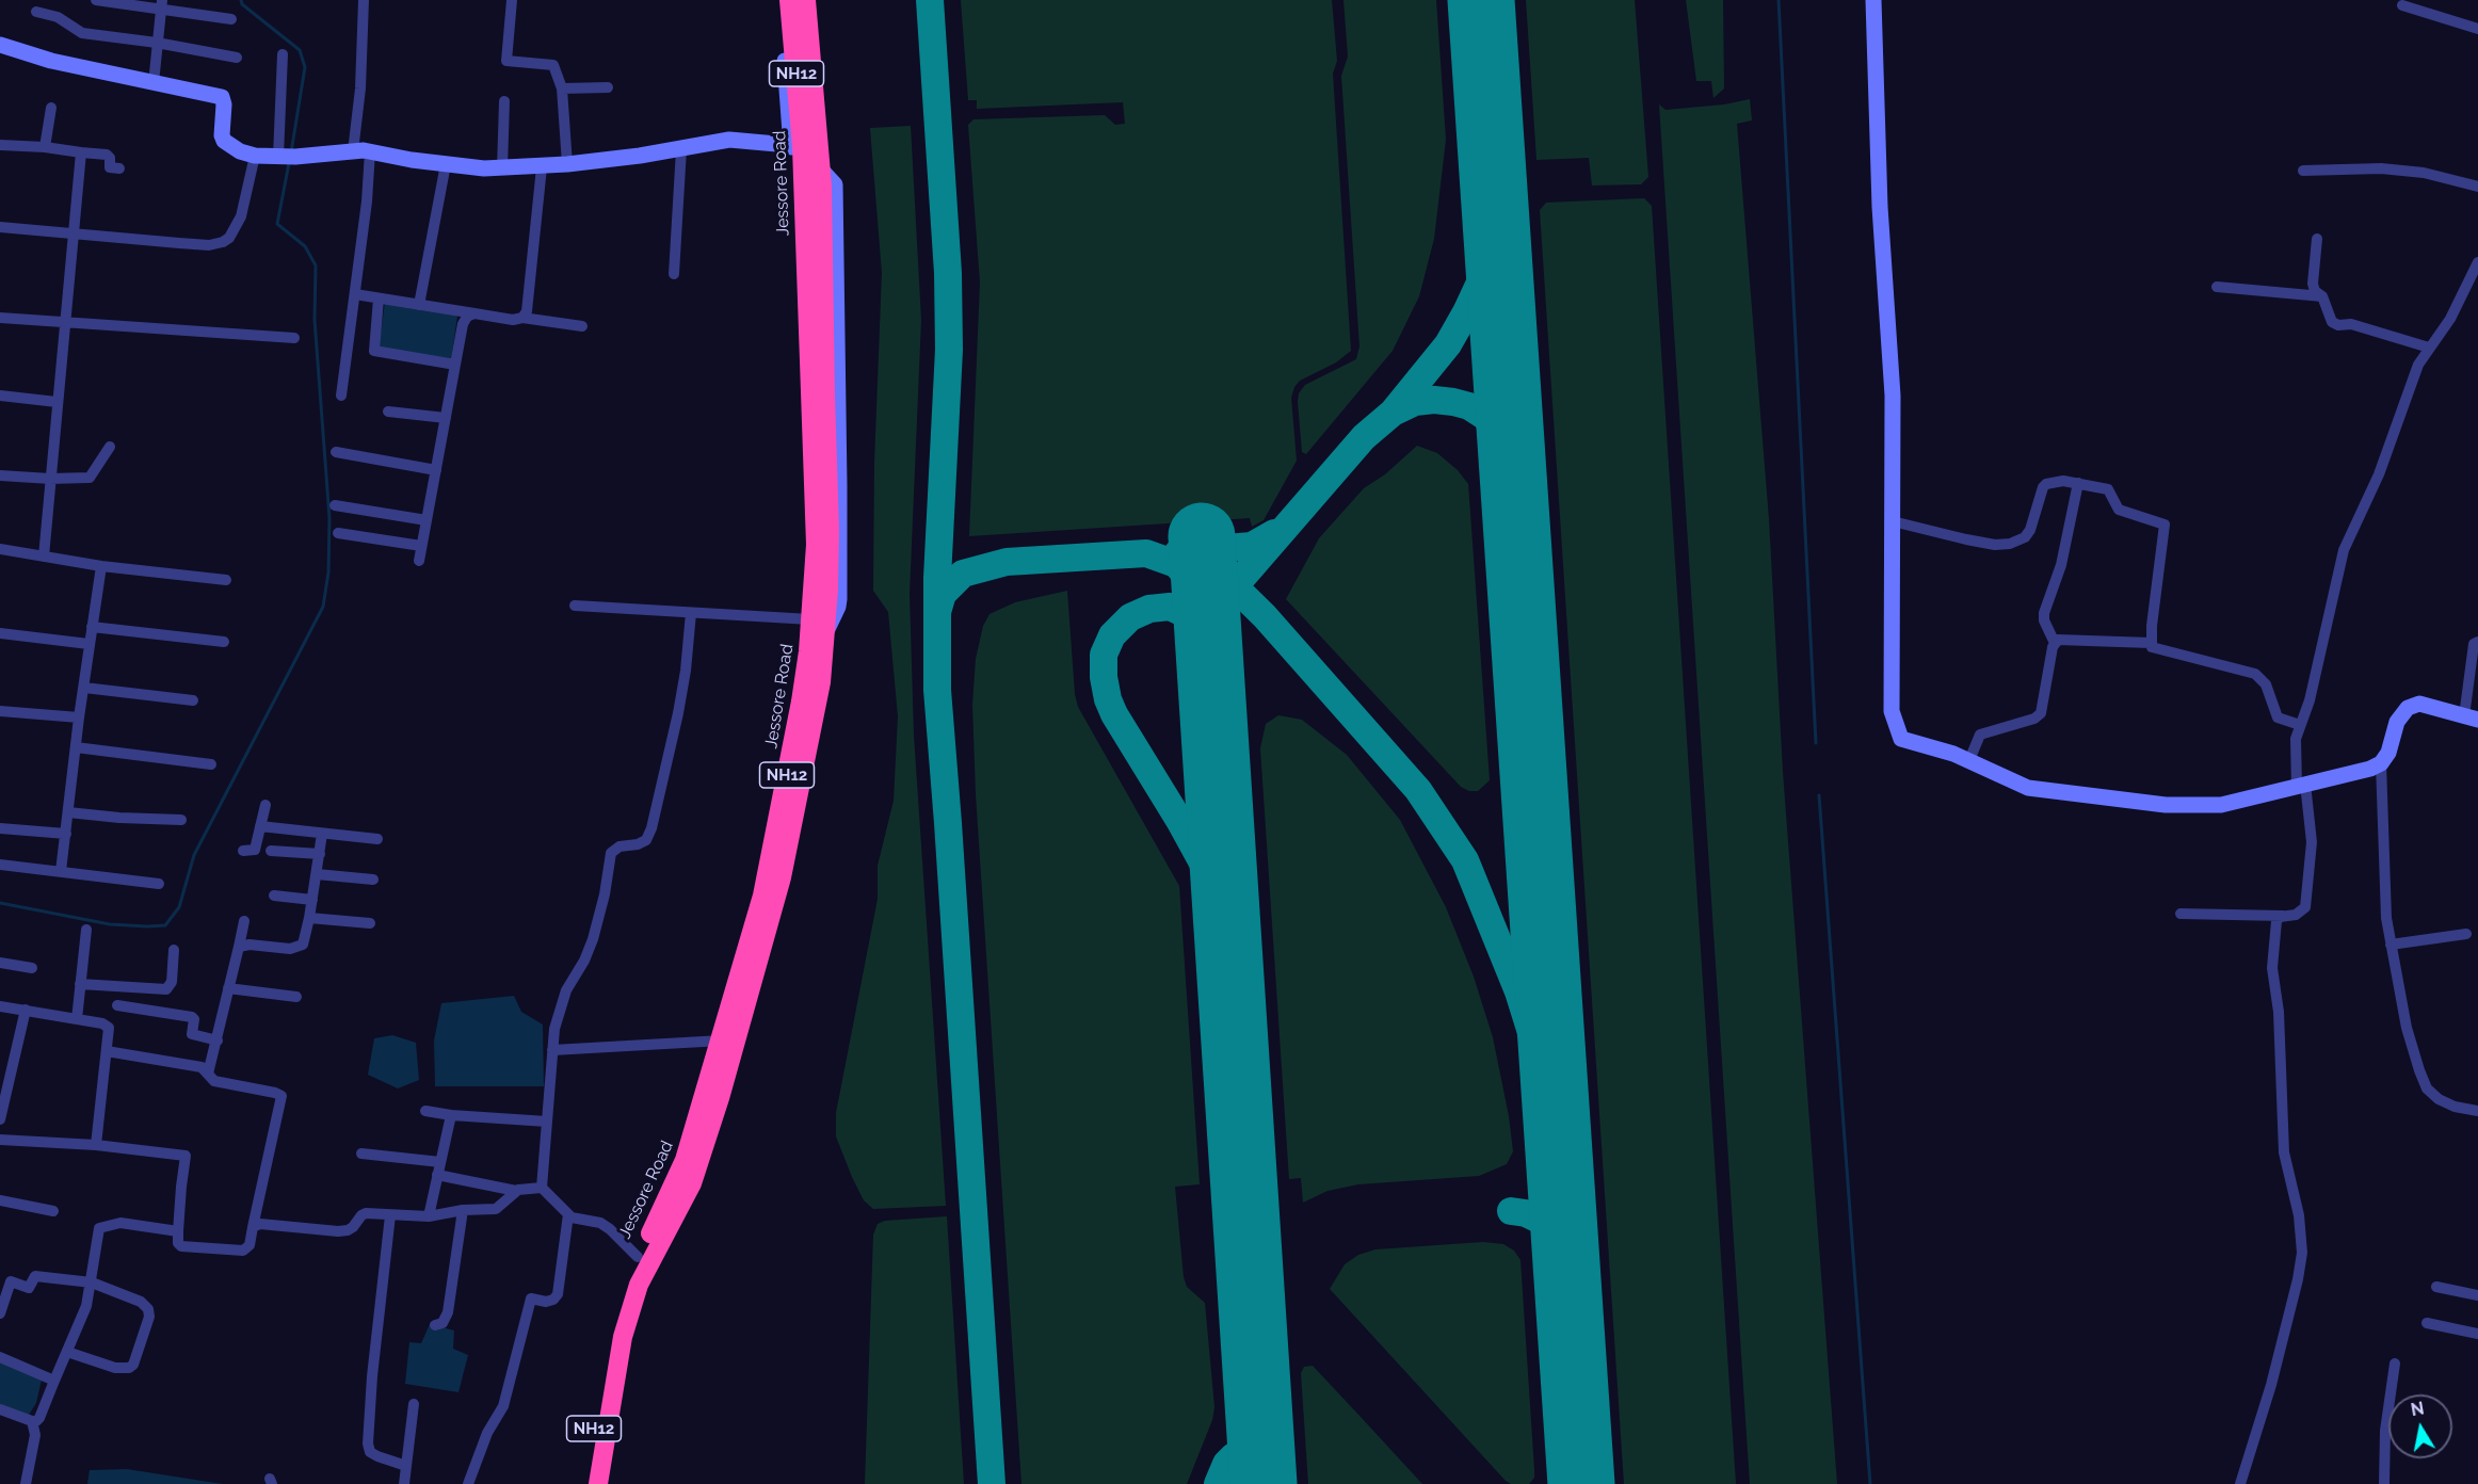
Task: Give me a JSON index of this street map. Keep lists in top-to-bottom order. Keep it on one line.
{"streets":{"highway":["NH12","Jessore Road"]},"crossings":[["NH12","Jessore Road"]],"north":"top"}
